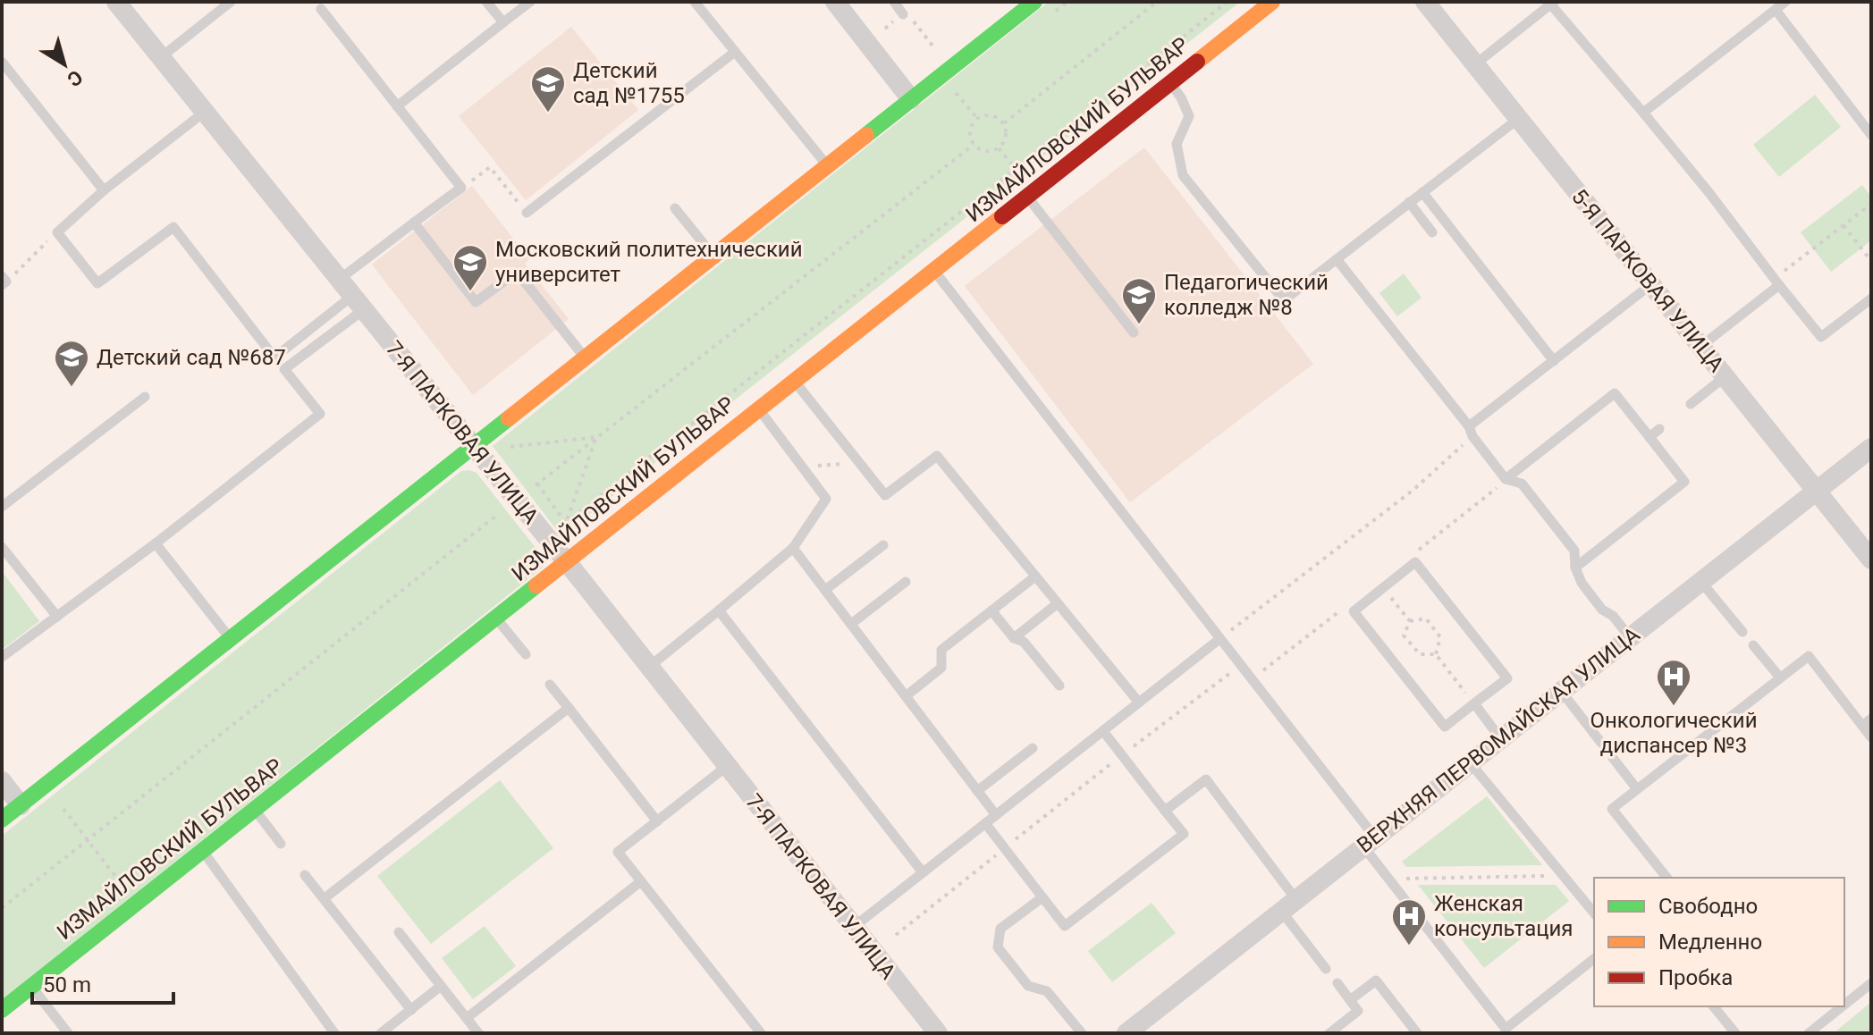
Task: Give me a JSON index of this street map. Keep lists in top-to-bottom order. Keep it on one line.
{"streets":{"street":["ИЗМАЙЛОВСКИЙ БУЛЬВАР","5-Я ПАРКОВАЯ УЛИЦА","7-Я ПАРКОВАЯ УЛИЦА","ВЕРХНЯЯ ПЕРВОМАЙСКАЯ УЛИЦА"]},"crossings":[["ИЗМАЙЛОВСКИЙ БУЛЬВАР","7-Я ПАРКОВАЯ УЛИЦА"],["5-Я ПАРКОВАЯ УЛИЦА","ВЕРХНЯЯ ПЕРВОМАЙСКАЯ УЛИЦА"]],"places":{"school or university":["Детский сад №1755","Московский политехнический университет","Педагогический колледж №8","Детский сад №687"],"hospital":["Онкологический диспансер №3","Женская консультация"]},"legend":["Свободно","Медленно","Пробка"],"scale_bar":"50 m","north":"bottom right"}
